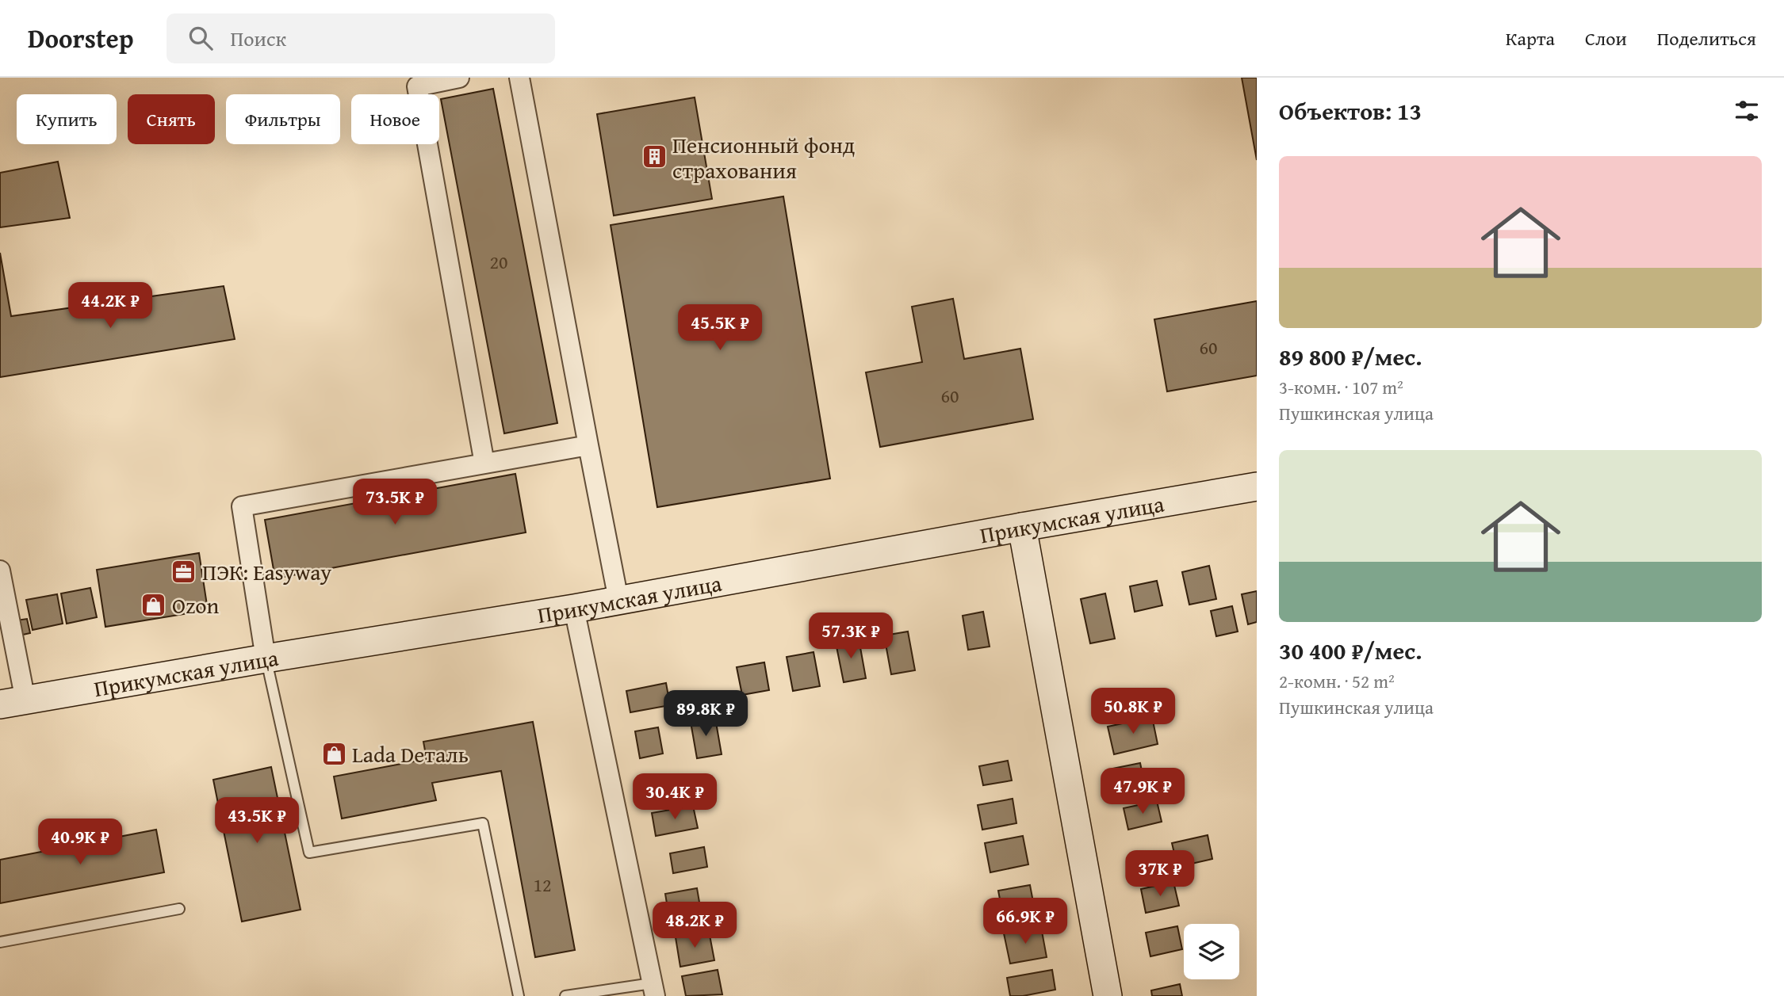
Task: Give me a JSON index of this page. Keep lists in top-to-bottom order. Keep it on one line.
{"streets":{"main road":["Прикумская улица"]},"places":{"building":["Пенсионный фонд страхования"],"office":["ПЭК: Easyway"],"shop":["Ozon","Lada Dеталь"]},"house_numbers":["20","60","60","12"],"page":{"header":"Doorstep","search":"Поиск","nav":["Карта","Слои","Поделиться"],"heading":"Объектов: 13","chip":["Купить","Снять","Фильтры","Новое"],"list":[{"name":"89 800 ₽/мес.","note":"3-комн. · 107 m² · Пушкинская улица"},{"name":"30 400 ₽/мес.","note":"2-комн. · 52 m² · Пушкинская улица"}],"price":["44.2K ₽","45.5K ₽","73.5K ₽","57.3K ₽","50.8K ₽","89.8K ₽","47.9K ₽","30.4K ₽","43.5K ₽","40.9K ₽","37K ₽","66.9K ₽","48.2K ₽"]}}
